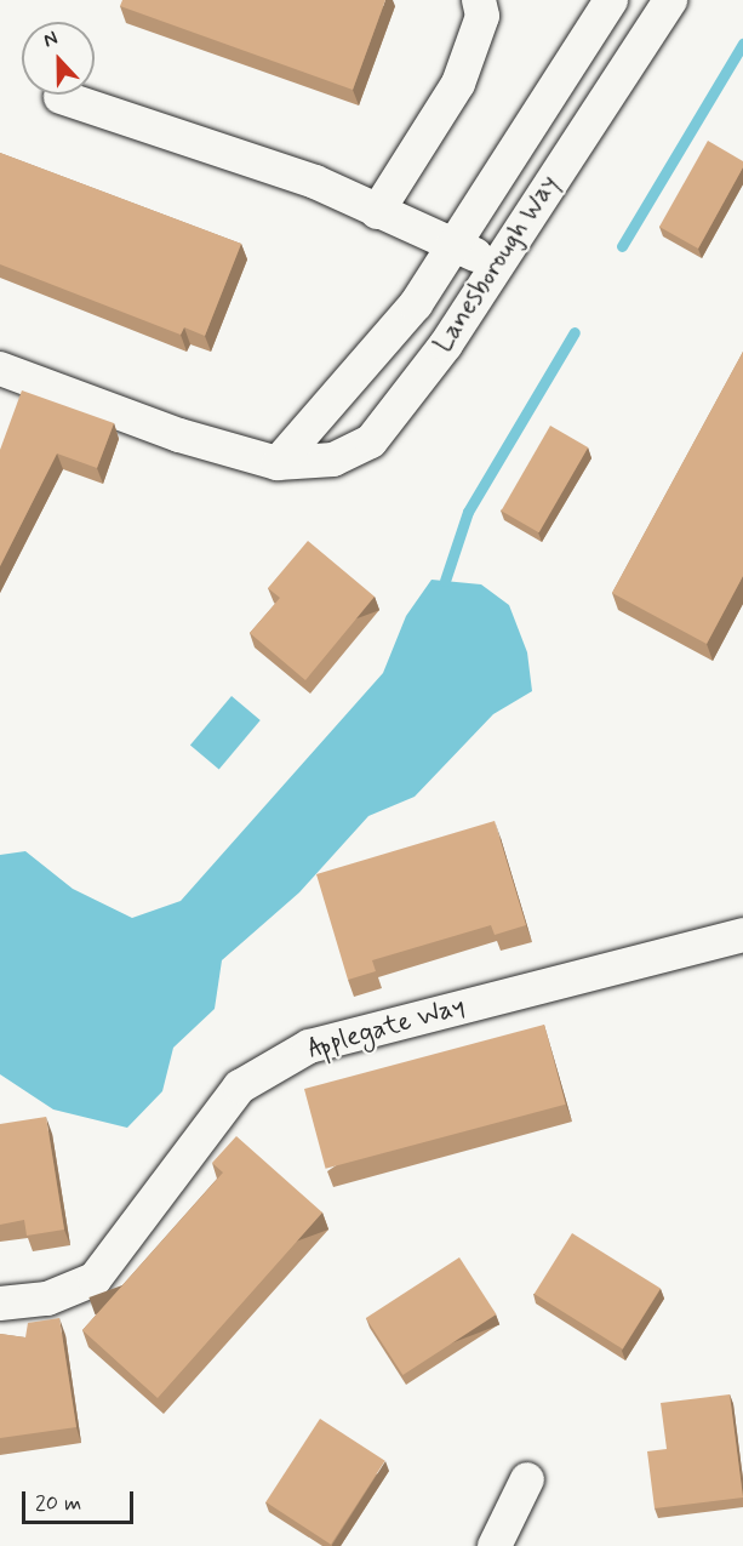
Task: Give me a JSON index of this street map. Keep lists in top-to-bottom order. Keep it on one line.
{"streets":{"street":["Lanesborough Way","Applegate Way"]},"scale_bar":"20 m","north":"top"}
